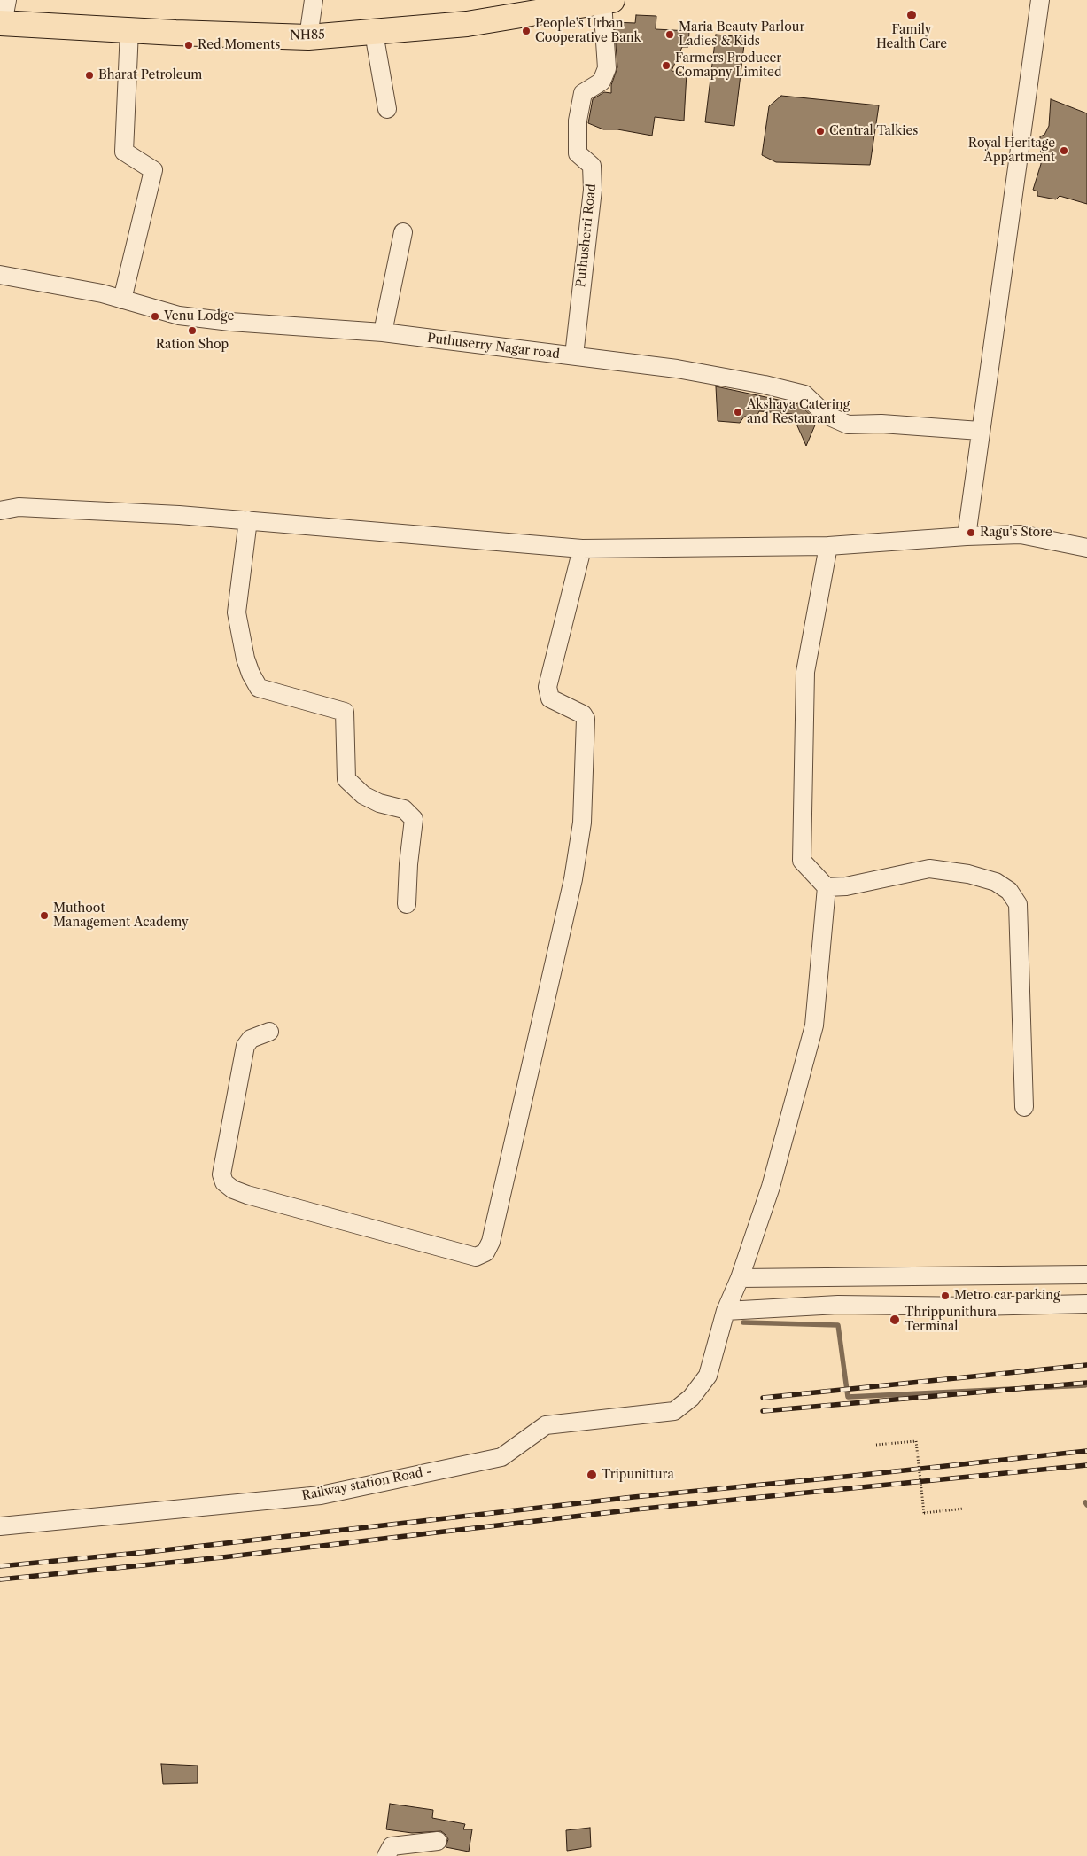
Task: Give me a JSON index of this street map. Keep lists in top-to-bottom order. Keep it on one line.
{"streets":{"main road":["NH85"],"street":["Puthusherri Road","Puthuserry Nagar road","Railway station Road -"]},"crossings":[["NH85","Puthusherri Road"],["Puthusherri Road","Puthuserry Nagar road"]],"places":["Family Health Care","People's Urban Cooperative Bank","Maria Beauty Parlour Ladies & Kids","Red Moments","Farmers Producer Comapny Limited","Bharat Petroleum","Central Talkies","Royal Heritage Appartment","Venu Lodge","Ration Shop","Akshaya Catering and Restaurant","Ragu's Store","Muthoot Management Academy","Metro car parking","Thrippunithura Terminal","Tripunittura"]}
